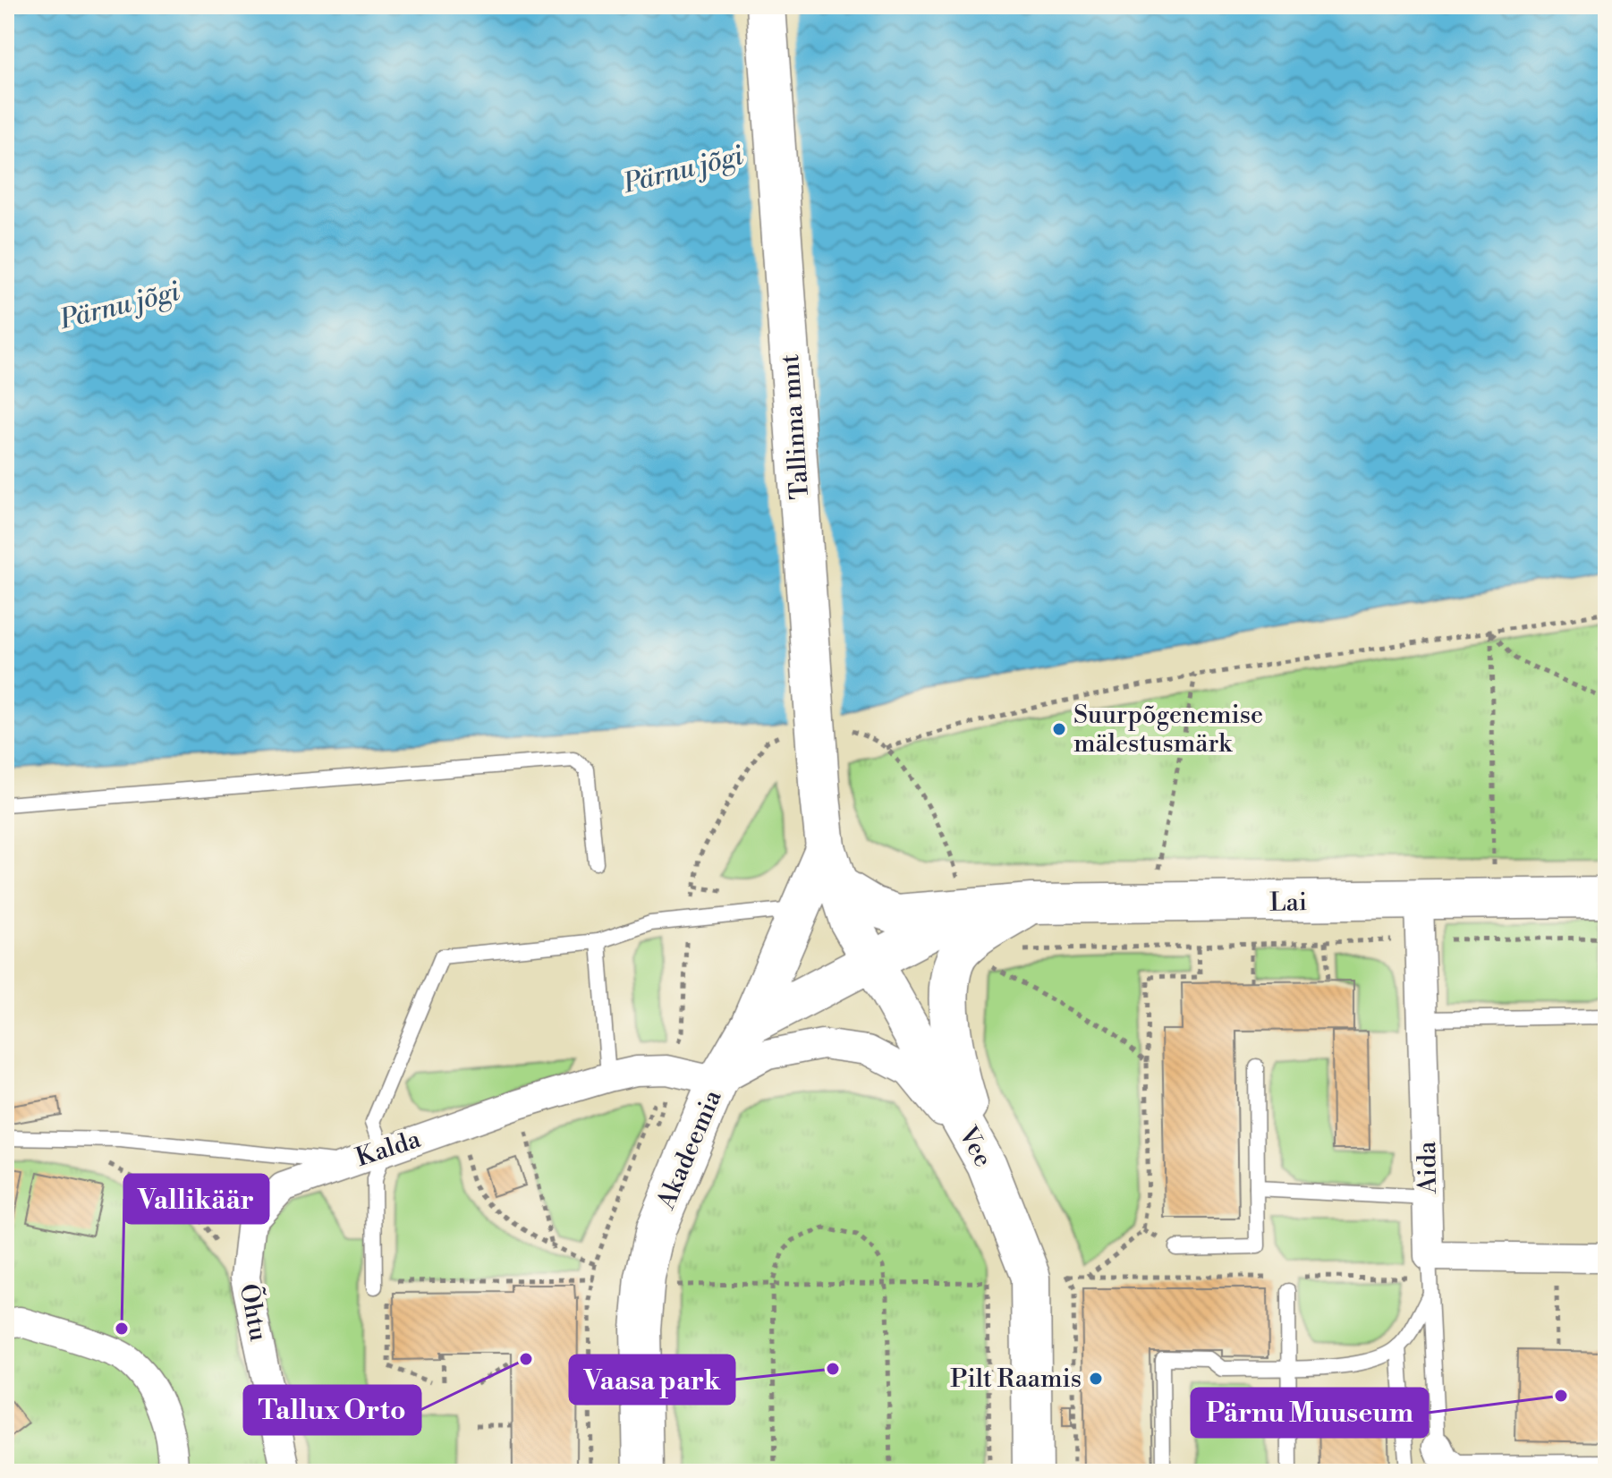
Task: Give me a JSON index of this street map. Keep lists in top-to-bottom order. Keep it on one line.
{"streets":{"main road":["Tallinna mnt","Lai","Vee","Akadeemia"],"street":["Kalda","Aida","Õhtu"]},"crossings":[["Tallinna mnt","Lai"],["Tallinna mnt","Vee"],["Tallinna mnt","Akadeemia"],["Lai","Vee"],["Lai","Akadeemia"],["Lai","Aida"],["Vee","Akadeemia"],["Kalda","Akadeemia"],["Kalda","Õhtu"]],"water":["Pärnu jõgi"],"places":["Suurpõgenemise mälestusmärk","Vallikäär","Tallux Orto","Vaasa park","Pilt Raamis","Pärnu Muuseum"]}
